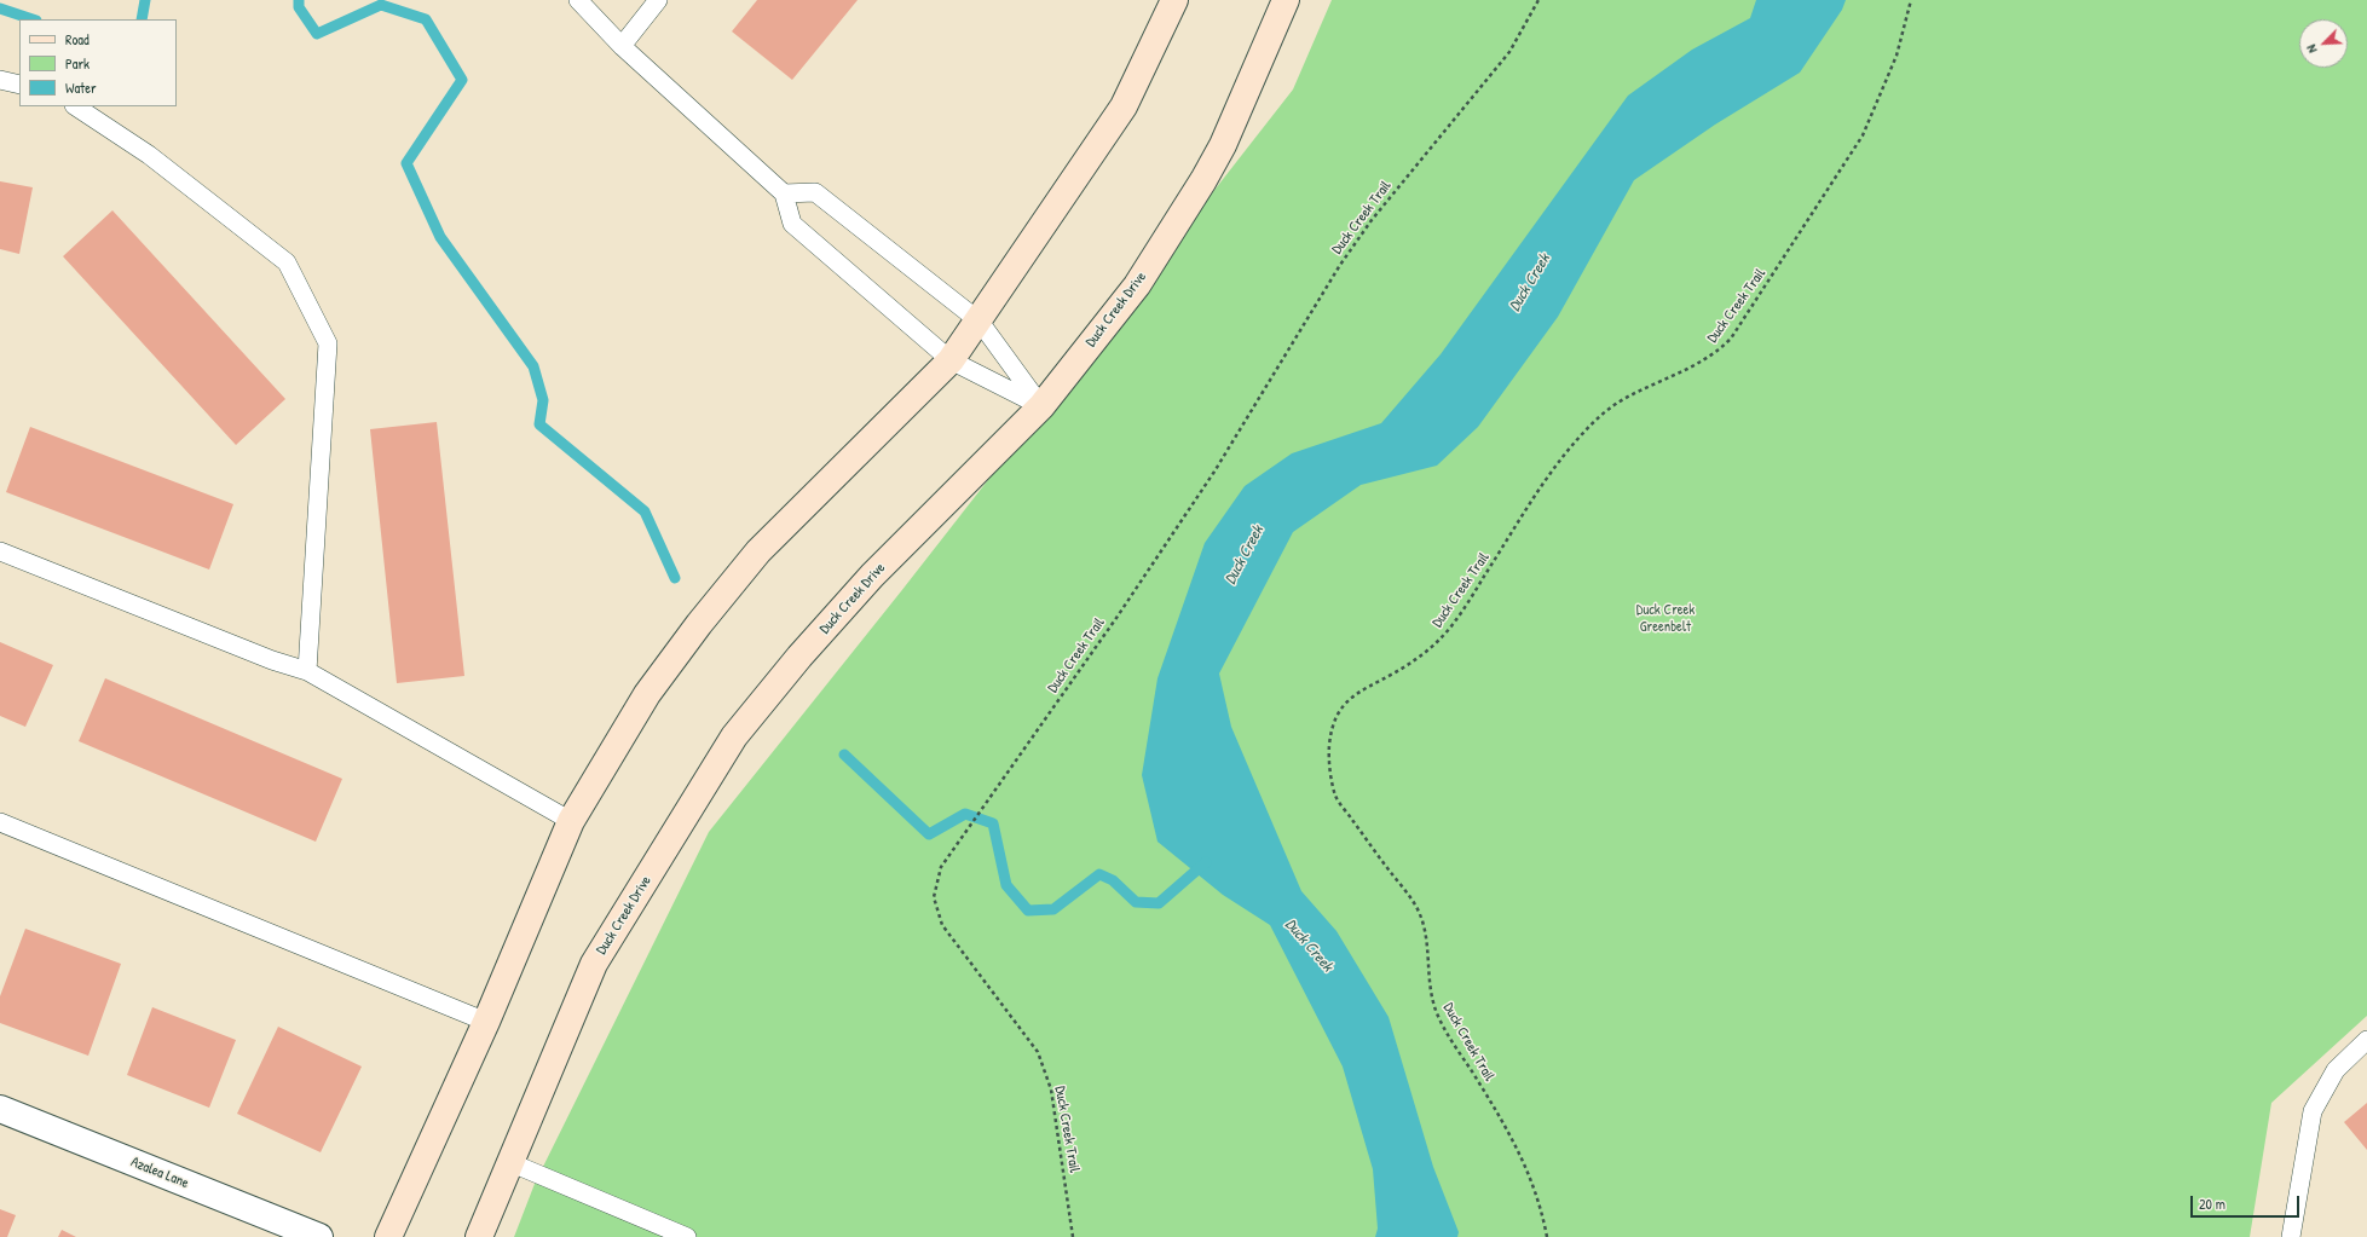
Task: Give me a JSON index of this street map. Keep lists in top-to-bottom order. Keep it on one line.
{"streets":{"main road":["Duck Creek Drive"],"street":["Azalea Lane"],"path":["Duck Creek Trail"]},"water":["Duck Creek"],"parks":["Duck Creek Greenbelt"],"legend":["Road","Park","Water"],"scale_bar":"20 m","north":"bottom left"}
